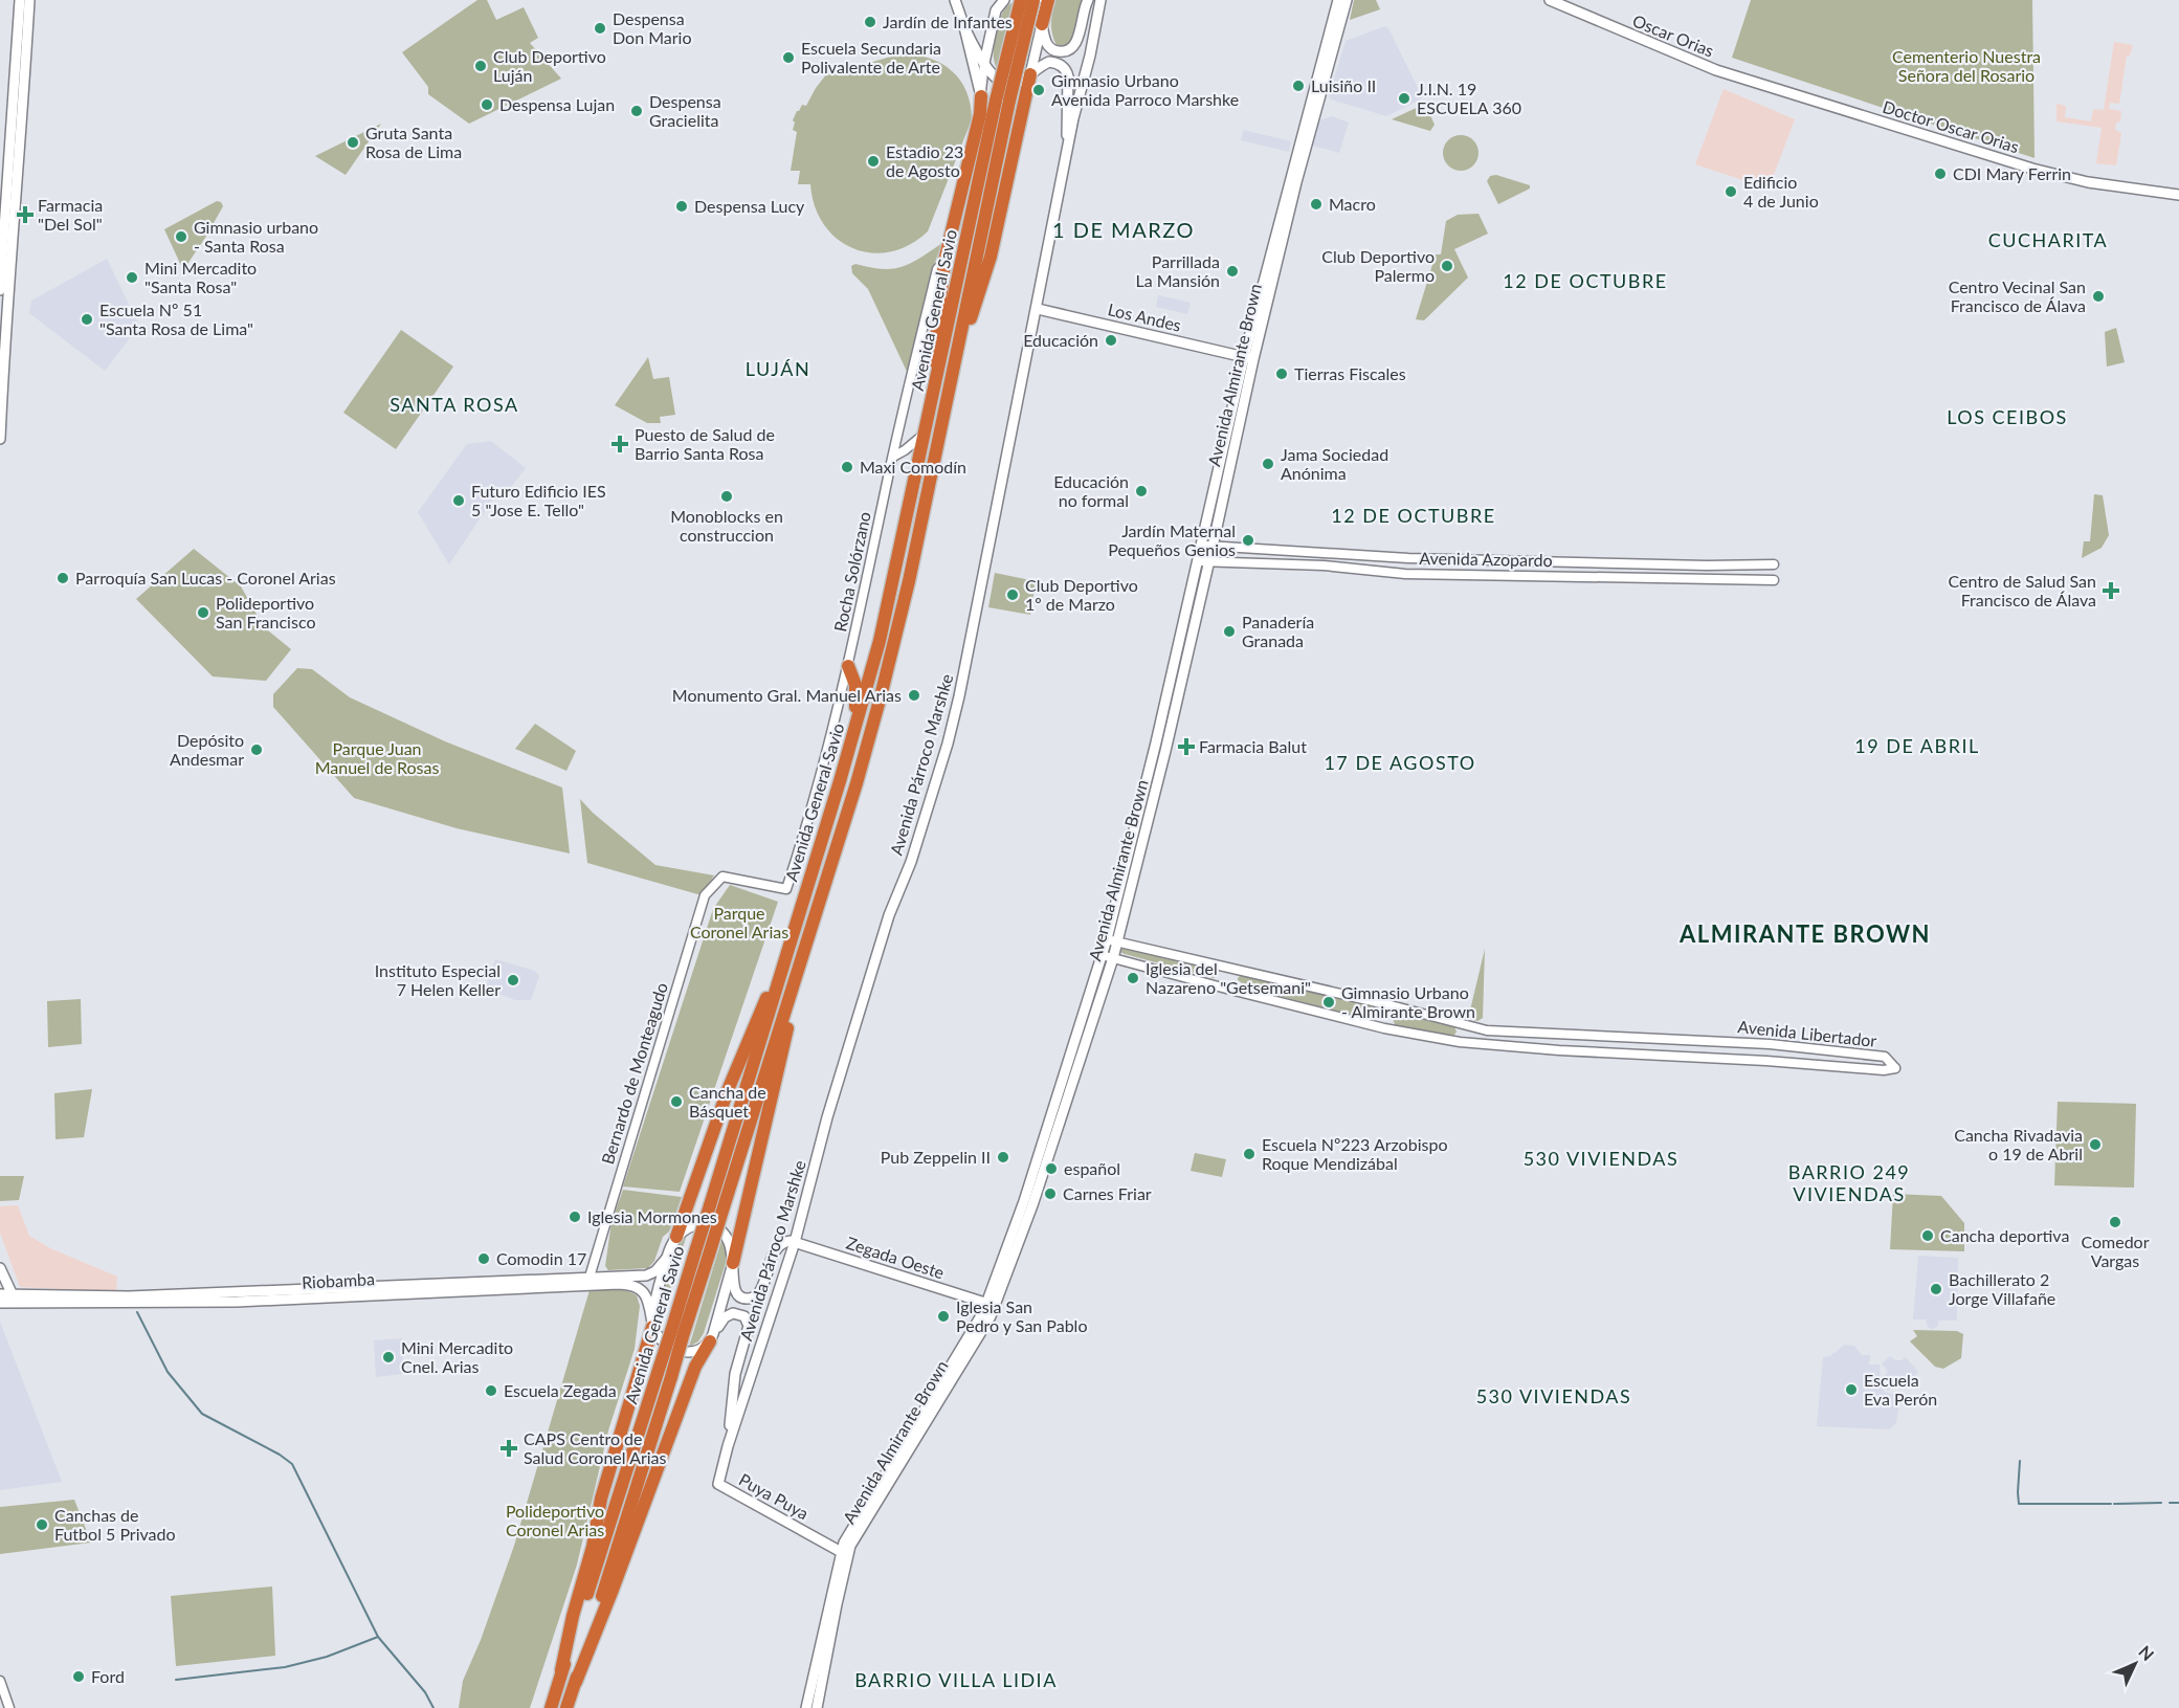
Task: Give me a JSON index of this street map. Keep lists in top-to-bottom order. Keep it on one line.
{"streets":{"highway":["Avenida General Savio"],"main road":["Oscar Orias","Doctor Oscar Orias","Los Andes","Avenida Almirante Brown","Avenida Párroco Marshke","Zegada Oeste","Riobamba","Puya Puya"],"street":["Avenida Azopardo","Rocha Solórzano","Avenida Libertador","Bernardo de Monteagudo"]},"crossings":[["Oscar Orias","Doctor Oscar Orias"],["Los Andes","Avenida Almirante Brown"],["Los Andes","Avenida Párroco Marshke"],["Avenida Almirante Brown","Avenida Azopardo"],["Avenida Almirante Brown","Avenida Libertador"],["Avenida Almirante Brown","Zegada Oeste"],["Avenida Almirante Brown","Puya Puya"],["Rocha Solórzano","Bernardo de Monteagudo"],["Avenida Párroco Marshke","Zegada Oeste"],["Avenida Párroco Marshke","Puya Puya"],["Bernardo de Monteagudo","Riobamba"]],"districts":["1 DE MARZO","CUCHARITA","12 DE OCTUBRE","LUJÁN","SANTA ROSA","LOS CEIBOS","12 DE OCTUBRE","19 DE ABRIL","17 DE AGOSTO","ALMIRANTE BROWN","530 VIVIENDAS","BARRIO 249 VIVIENDAS","530 VIVIENDAS","BARRIO VILLA LIDIA"],"parks":["Cementerio Nuestra Señora del Rosario","Parque Juan Manuel de Rosas","Parque Coronel Arias","Polideportivo Coronel Arias"],"places":{"other":["Jardín de Infantes","Despensa Don Mario","Escuela Secundaria Polivalente de Arte","Club Deportivo Luján","Luisiño II","Gimnasio Urbano Avenida Parroco Marshke","J.I.N. 19 ESCUELA 360","Despensa Lujan","Despensa Gracielita","Gruta Santa Rosa de Lima","Estadio 23 de Agosto","CDI Mary Ferrin","Edificio 4 de Junio","Macro","Despensa Lucy","Gimnasio urbano - Santa Rosa","Club Deportivo Palermo","Parrillada La Mansión","Mini Mercadito \"Santa Rosa\"","Centro Vecinal San Francisco de Álava","Escuela Nº 51 \"Santa Rosa de Lima\"","Educación","Tierras Fiscales","Jama Sociedad Anónima","Maxi Comodín","Educación no formal","Monoblocks en construccion","Futuro Edificio IES 5 \"Jose E. Tello\"","Jardín Maternal Pequeños Genios","Parroquía San Lucas - Coronel Arias","Club Deportivo 1º de Marzo","Polideportivo San Francisco","Panadería Granada","Monumento Gral. Manuel Arias","Depósito Andesmar","Iglesia del Nazareno \"Getsemani\"","Instituto Especial 7 Helen Keller","Gimnasio Urbano - Almirante Brown","Cancha de Básquet","Cancha Rivadavia o 19 de Abril","Escuela Nº223 Arzobispo Roque Mendizábal","Pub Zeppelin II","español","Carnes Friar","Iglesia Mormones","Comedor Vargas","Cancha deportiva","Comodin 17","Bachillerato 2 Jorge Villafañe","Iglesia San Pedro y San Pablo","Mini Mercadito Cnel. Arias","Escuela Eva Perón","Escuela Zegada","Canchas de Futbol 5 Privado","Ford"],"health":["Farmacia \"Del Sol\"","Puesto de Salud de Barrio Santa Rosa","Centro de Salud San Francisco de Álava","Farmacia Balut","CAPS Centro de Salud Coronel Arias"]},"north":"top right"}
